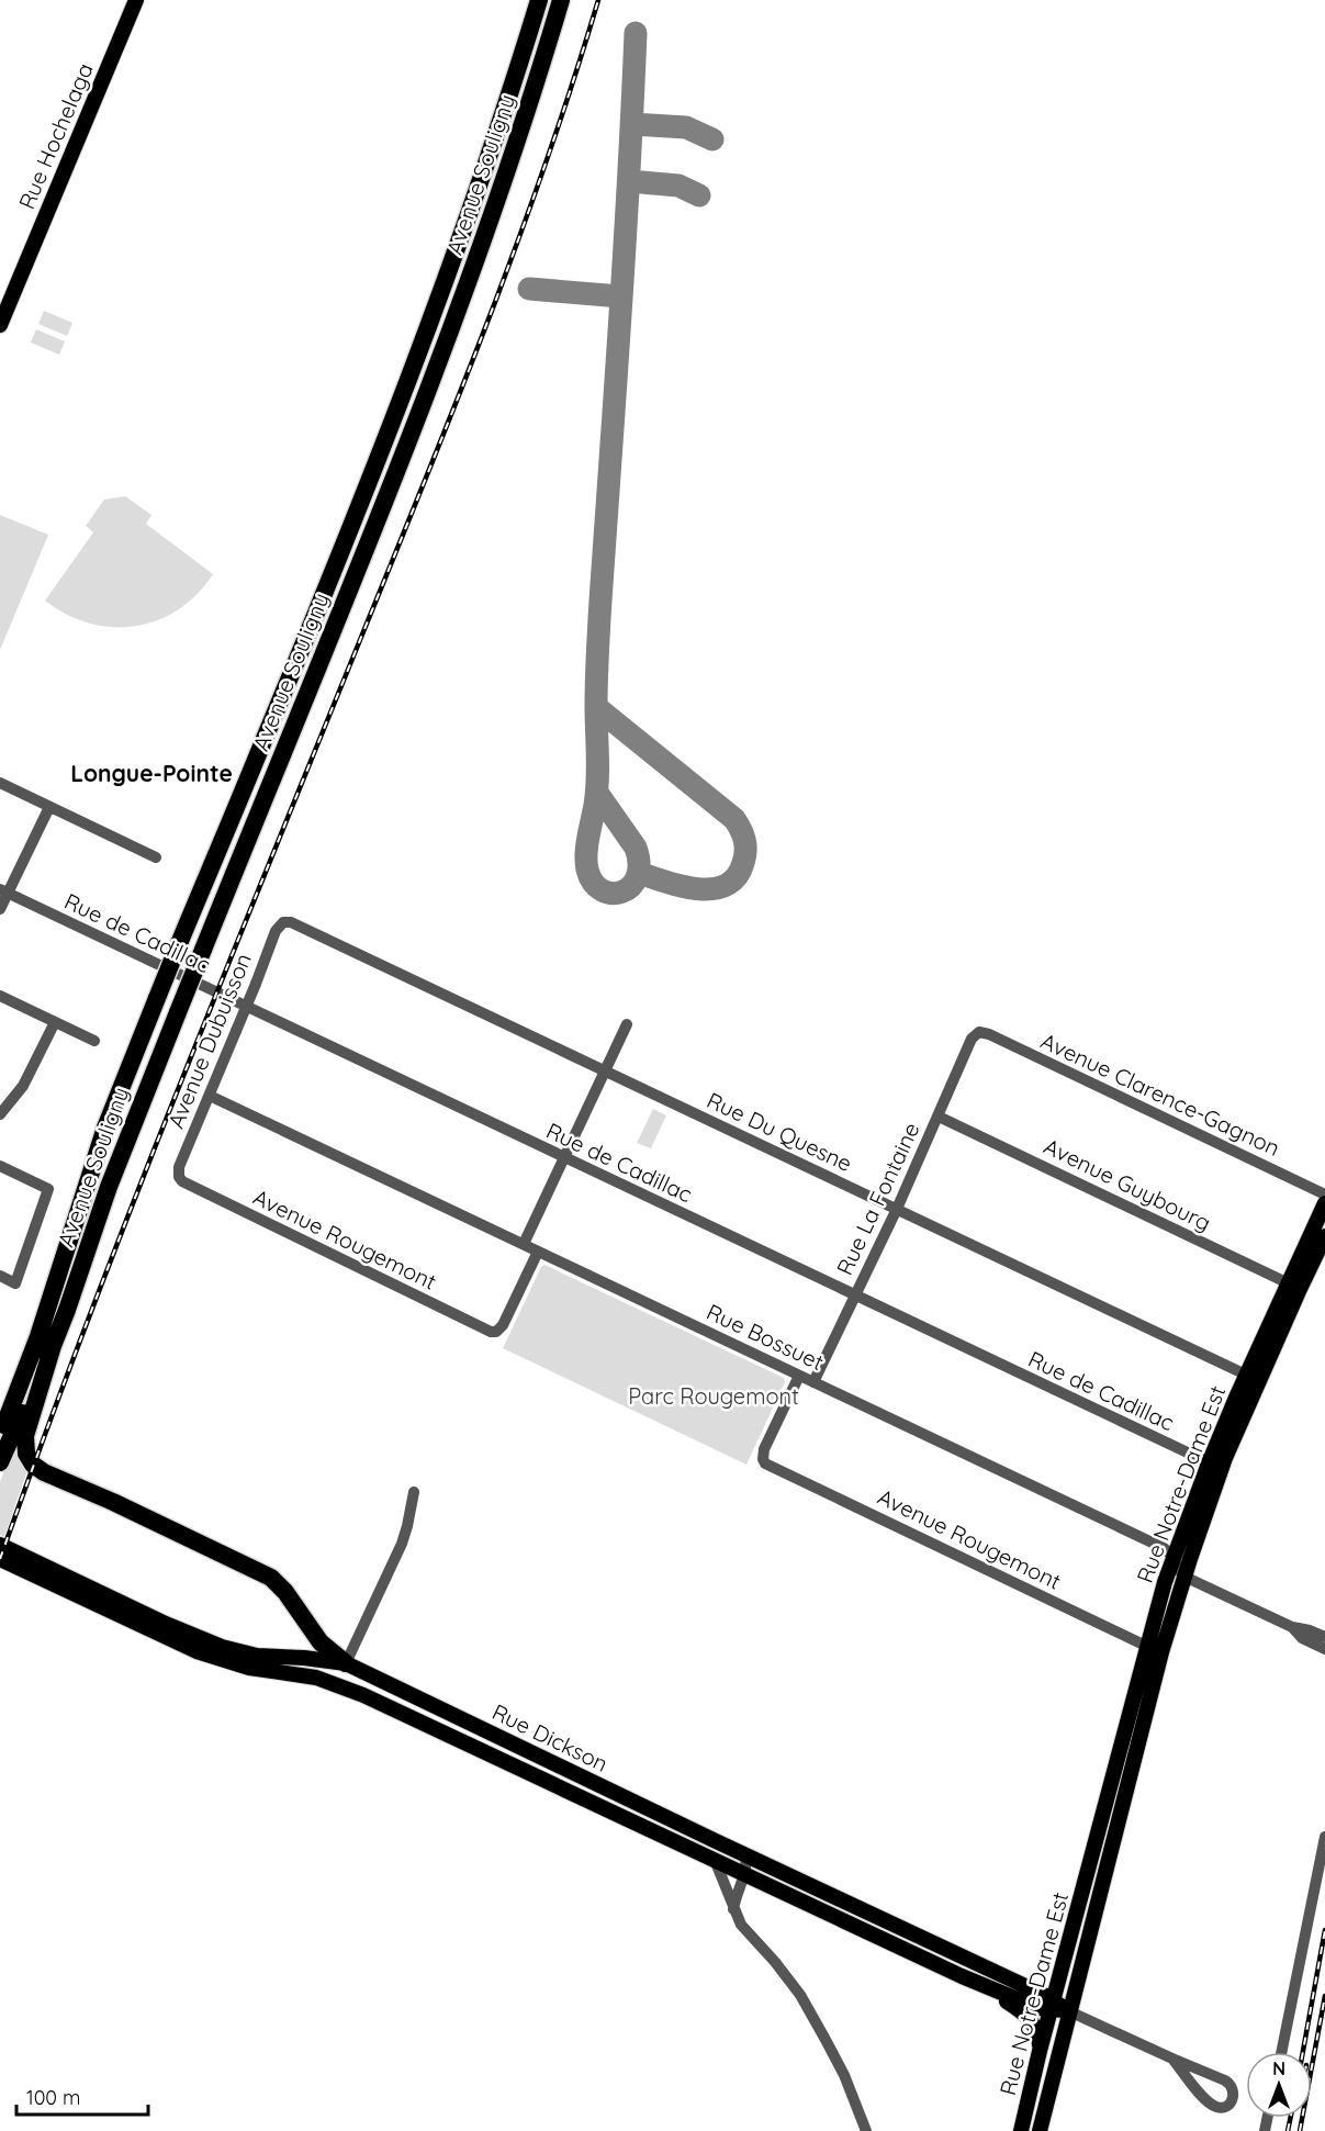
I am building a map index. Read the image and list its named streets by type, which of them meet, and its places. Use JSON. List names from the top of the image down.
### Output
{
  "streets": {
    "highway": ["Avenue Souligny"],
    "main road": ["Rue Hochelaga", "Rue Notre-Dame Est", "Rue Dickson"],
    "street": [
      "Rue de Cadillac",
      "Avenue Dubuisson",
      "Avenue Clarence-Gagnon",
      "Rue Du Quesne",
      "Avenue Guybourg",
      "Rue La Fontaine",
      "Avenue Rougemont",
      "Rue Bossuet"
    ]
  },
  "crossings": [
    ["Rue de Cadillac", "Rue La Fontaine"],
    ["Rue de Cadillac", "Rue Notre-Dame Est"],
    ["Avenue Dubuisson", "Rue Du Quesne"],
    ["Avenue Dubuisson", "Avenue Rougemont"],
    ["Avenue Dubuisson", "Rue Bossuet"],
    ["Avenue Clarence-Gagnon", "Rue La Fontaine"],
    ["Rue Du Quesne", "Rue La Fontaine"],
    ["Rue Du Quesne", "Rue Notre-Dame Est"],
    ["Avenue Guybourg", "Rue La Fontaine"],
    ["Avenue Guybourg", "Rue Notre-Dame Est"],
    ["Rue La Fontaine", "Rue Bossuet"],
    ["Avenue Rougemont", "Rue Bossuet"],
    ["Avenue Rougemont", "Rue Notre-Dame Est"],
    ["Rue Bossuet", "Rue Notre-Dame Est"],
    ["Rue Notre-Dame Est", "Rue Dickson"]
  ],
  "districts": ["Longue-Pointe"],
  "parks": ["Parc Rougemont"],
  "scale_bar": "100 m",
  "north": "top"
}
